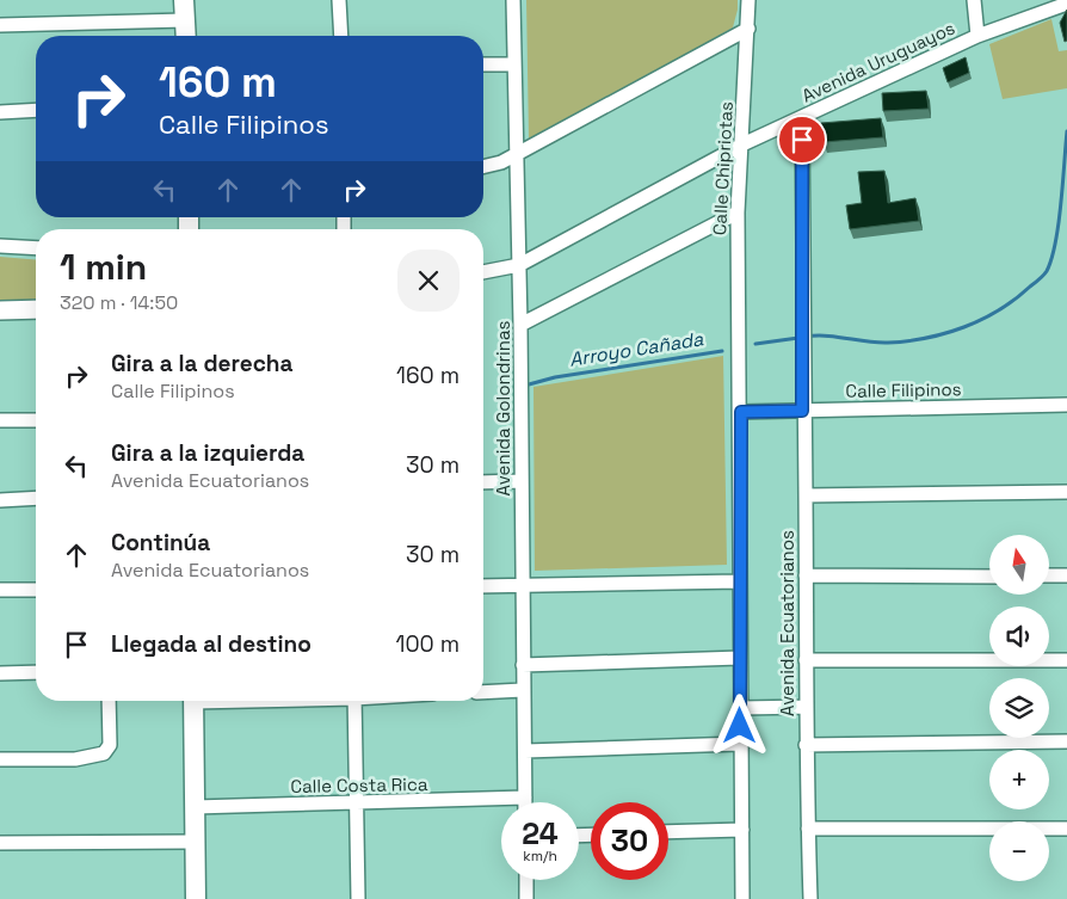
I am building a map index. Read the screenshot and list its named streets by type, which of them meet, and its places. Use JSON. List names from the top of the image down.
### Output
{
  "streets": {
    "street": [
      "Avenida Uruguayos",
      "Calle Chipriotas",
      "Calle Filipinos",
      "Avenida Golondrinas",
      "Avenida Ecuatorianos",
      "Calle Costa Rica"
    ]
  },
  "crossings": [
    ["Avenida Uruguayos", "Calle Chipriotas"],
    ["Avenida Uruguayos", "Avenida Golondrinas"],
    ["Avenida Uruguayos", "Avenida Ecuatorianos"],
    ["Calle Chipriotas", "Calle Filipinos"],
    ["Calle Filipinos", "Avenida Ecuatorianos"],
    ["Avenida Golondrinas", "Calle Costa Rica"]
  ],
  "water": ["Arroyo Cañada"],
  "north": "top",
  "page": {
    "turn": ["160 m", "Calle Filipinos"],
    "heading": ["1 min", "320 m · 14:50"],
    "list": [
      {
        "name": "Gira a la derecha",
        "note": "Calle Filipinos",
        "value": "160 m"
      },
      {
        "name": "Gira a la izquierda",
        "note": "Avenida Ecuatorianos",
        "value": "30 m"
      },
      {
        "name": "Continúa",
        "note": "Avenida Ecuatorianos",
        "value": "30 m"
      },
      {
        "name": "Llegada al destino",
        "value": "100 m"
      }
    ],
    "map_buttons": ["+", "−"],
    "speed": "24 km/h",
    "limit": "30"
  }
}
